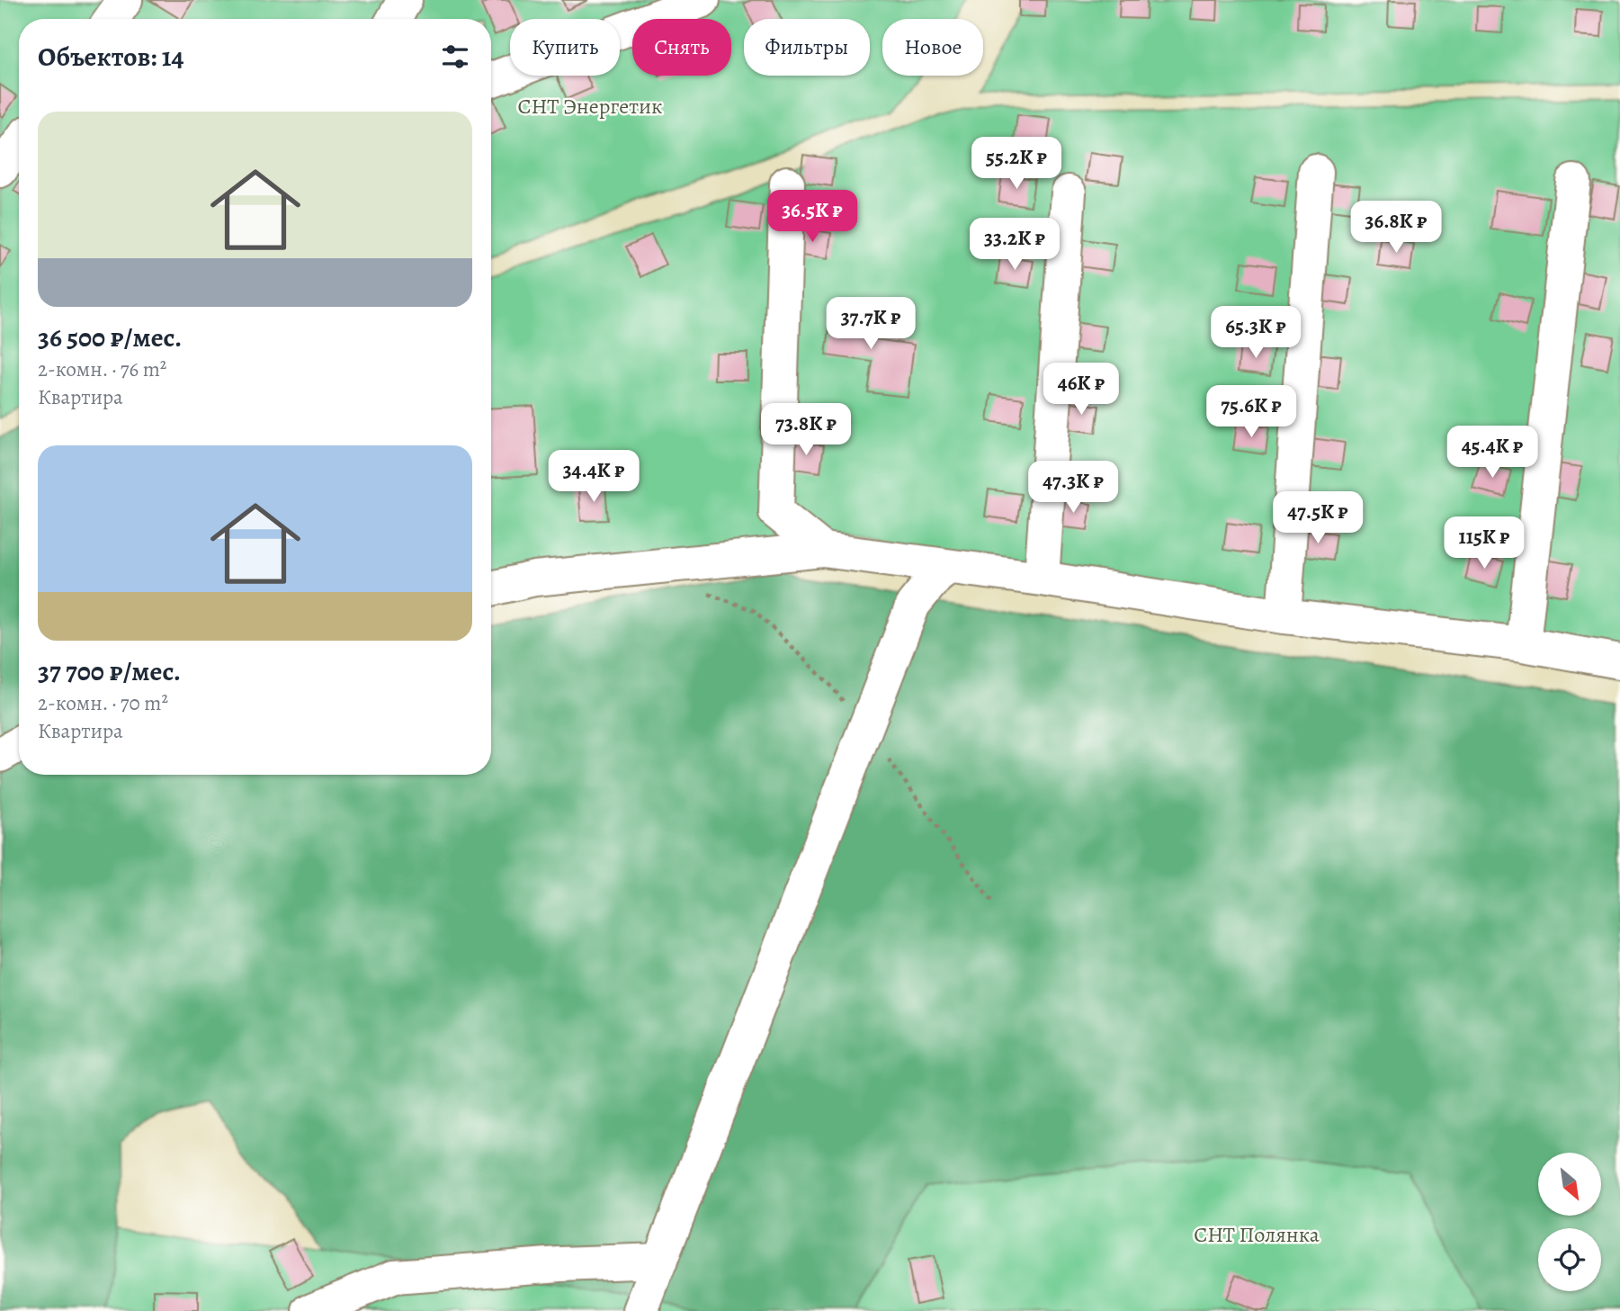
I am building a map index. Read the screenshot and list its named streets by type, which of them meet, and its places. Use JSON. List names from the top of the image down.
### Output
{
  "parks": ["СНТ Энергетик", "СНТ Полянка"],
  "north": "bottom right",
  "page": {
    "chip": [
      "Купить",
      "Снять",
      "Фильтры",
      "Новое"
    ],
    "heading": "Объектов: 14",
    "list": [
      {
        "name": "36 500 ₽/мес.",
        "note": "2-комн. · 76 m² · Квартира"
      },
      {
        "name": "37 700 ₽/мес.",
        "note": "2-комн. · 70 m² · Квартира"
      }
    ],
    "price": [
      "55.2K ₽",
      "36.5K ₽",
      "36.8K ₽",
      "33.2K ₽",
      "37.7K ₽",
      "65.3K ₽",
      "46K ₽",
      "75.6K ₽",
      "73.8K ₽",
      "45.4K ₽",
      "34.4K ₽",
      "47.3K ₽",
      "47.5K ₽",
      "115K ₽"
    ]
  }
}
